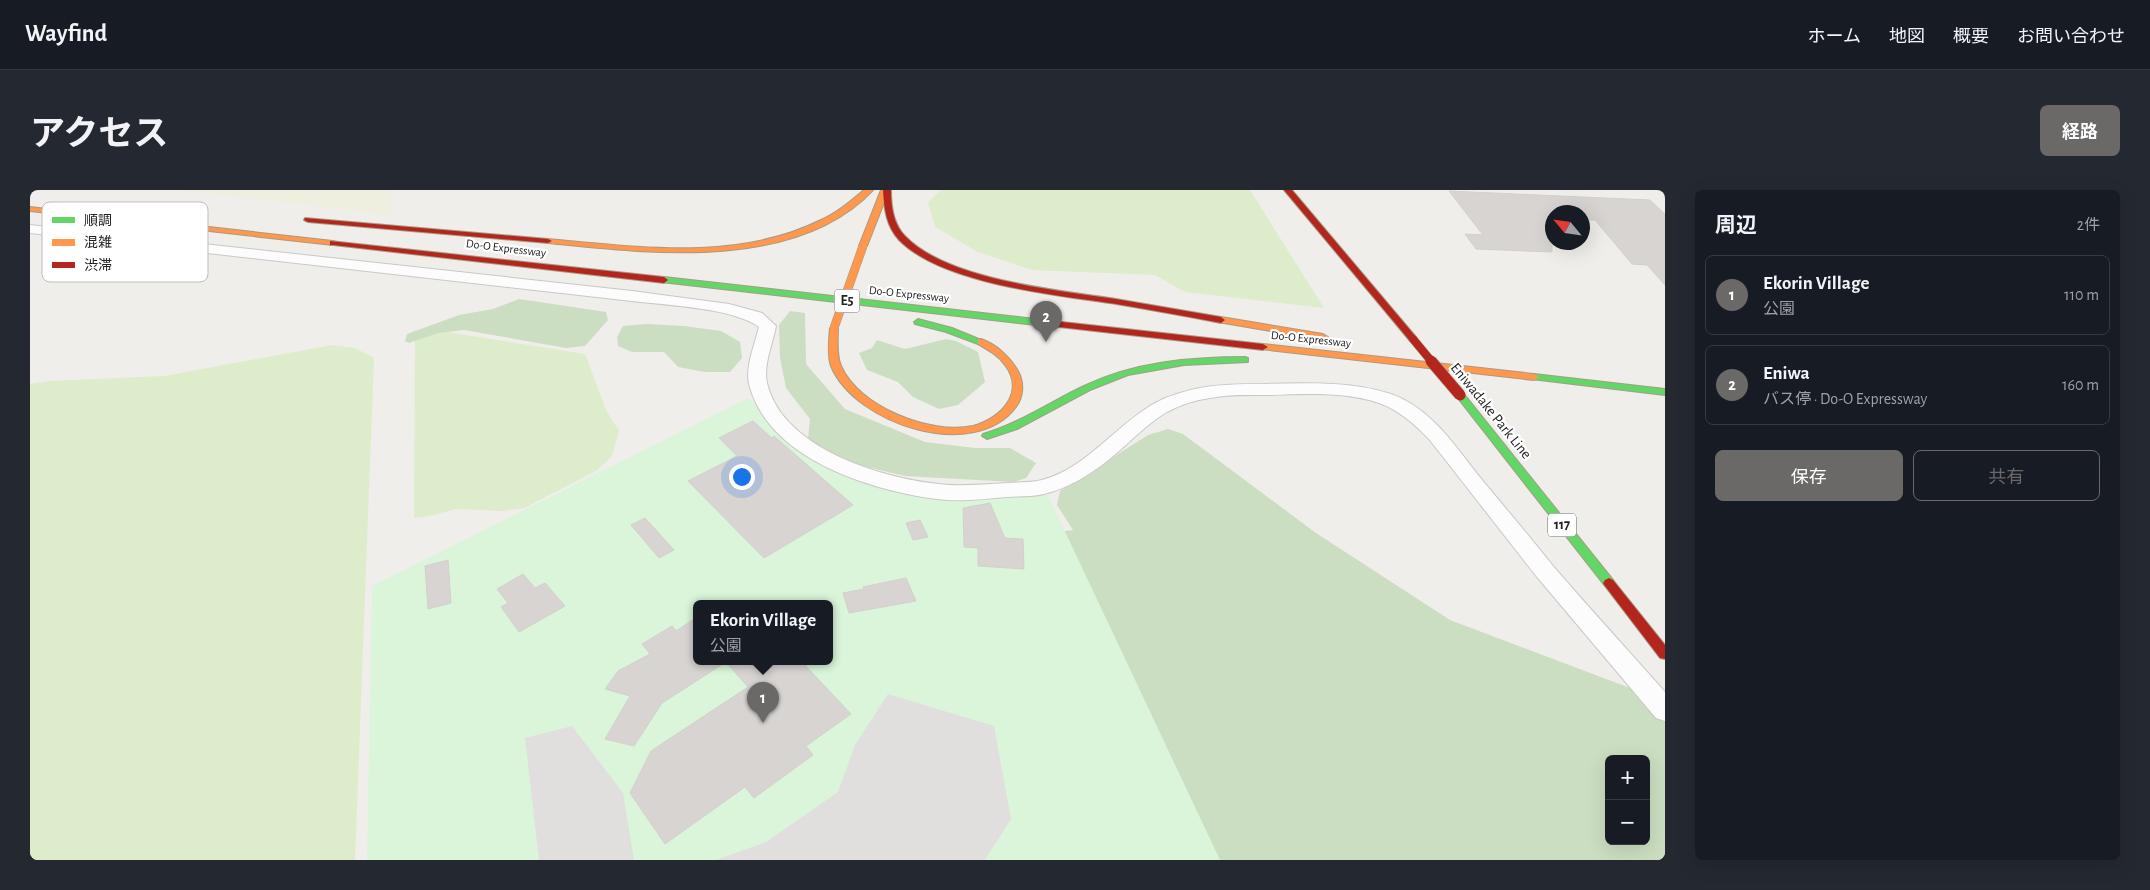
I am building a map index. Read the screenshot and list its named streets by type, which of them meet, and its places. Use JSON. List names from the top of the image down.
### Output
{
  "streets": {
    "main road": [
      "Do-O Expressway",
      "E5",
      "Eniwadake Park Line",
      "117"
    ]
  },
  "legend": ["順調", "混雑", "渋滞"],
  "north": "top left",
  "page": {
    "header": "Wayfind",
    "nav": [
      "ホーム",
      "地図",
      "概要",
      "お問い合わせ"
    ],
    "title": "アクセス",
    "buttons": [
      "経路",
      ["保存", "共有"]
    ],
    "heading": ["周辺", "2件"],
    "list": [
      {
        "mark": "1",
        "name": "Ekorin Village",
        "note": "公園",
        "value": "110 m"
      },
      {
        "mark": "2",
        "name": "Eniwa",
        "note": "バス停 · Do-O Expressway",
        "value": "160 m"
      }
    ],
    "pins": ["2", "1"],
    "popup": ["Ekorin Village", "公園"],
    "map_buttons": ["+", "−"]
  }
}
